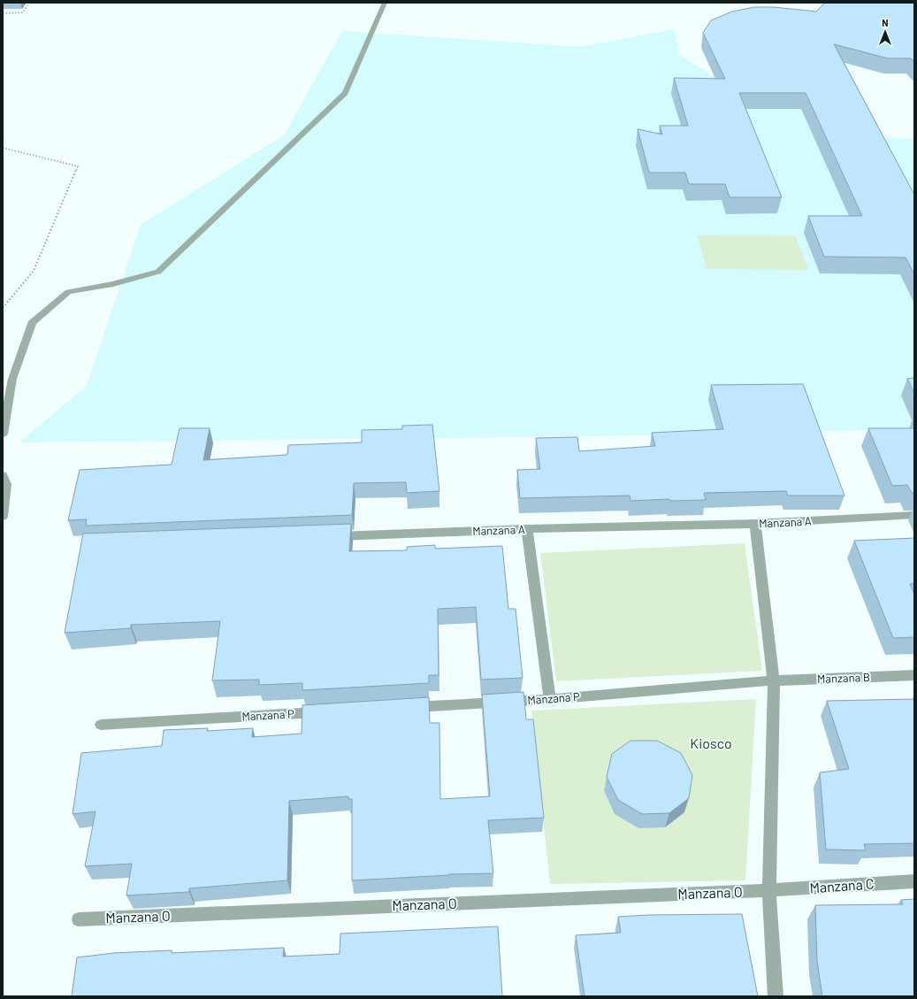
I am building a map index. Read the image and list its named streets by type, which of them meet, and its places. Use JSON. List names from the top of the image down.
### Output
{
  "streets": {
    "street": [
      "Manzana A",
      "Manzana B",
      "Manzana P",
      "Manzana C",
      "Manzana O"
    ]
  },
  "crossings": [
    ["Manzana B", "Manzana P"],
    ["Manzana C", "Manzana O"]
  ],
  "parks": ["Kiosco"],
  "north": "top"
}
